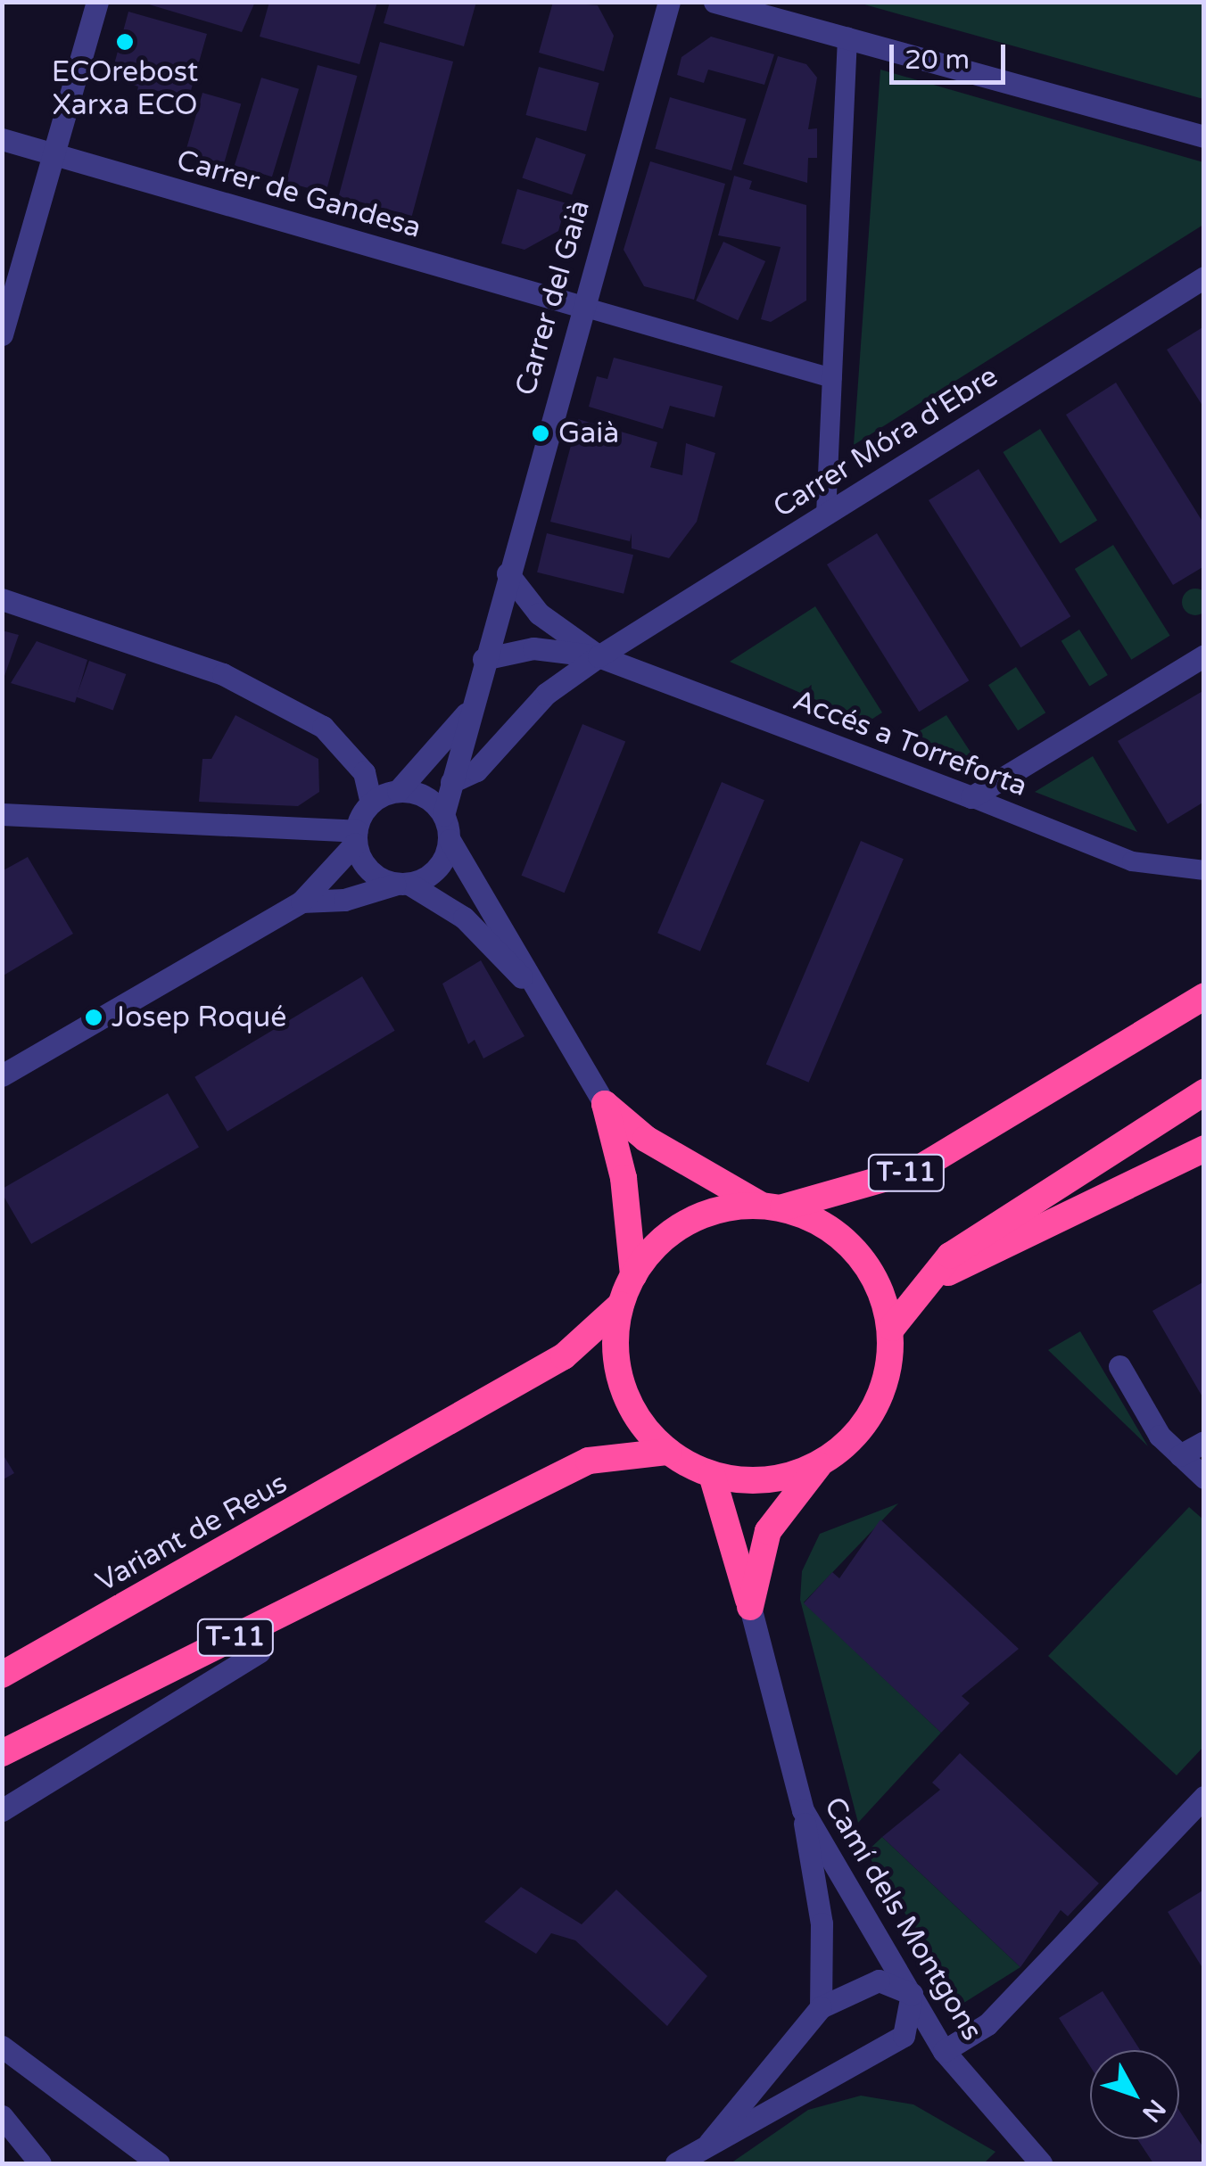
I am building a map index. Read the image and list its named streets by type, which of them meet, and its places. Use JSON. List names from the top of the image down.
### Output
{
  "streets": {
    "highway": ["T-11", "Variant de Reus"],
    "street": [
      "Carrer de Gandesa",
      "Carrer del Gaià",
      "Carrer Móra d'Ebre",
      "Accés a Torreforta",
      "Camí dels Montgons"
    ]
  },
  "crossings": [
    ["Carrer de Gandesa", "Carrer del Gaià"],
    ["Carrer del Gaià", "Carrer Móra d'Ebre"],
    ["Carrer Móra d'Ebre", "Accés a Torreforta"],
    ["T-11", "Variant de Reus"]
  ],
  "places": ["ECOrebost Xarxa ECO", "Gaià", "Josep Roqué"],
  "scale_bar": "20 m",
  "north": "bottom right"
}
